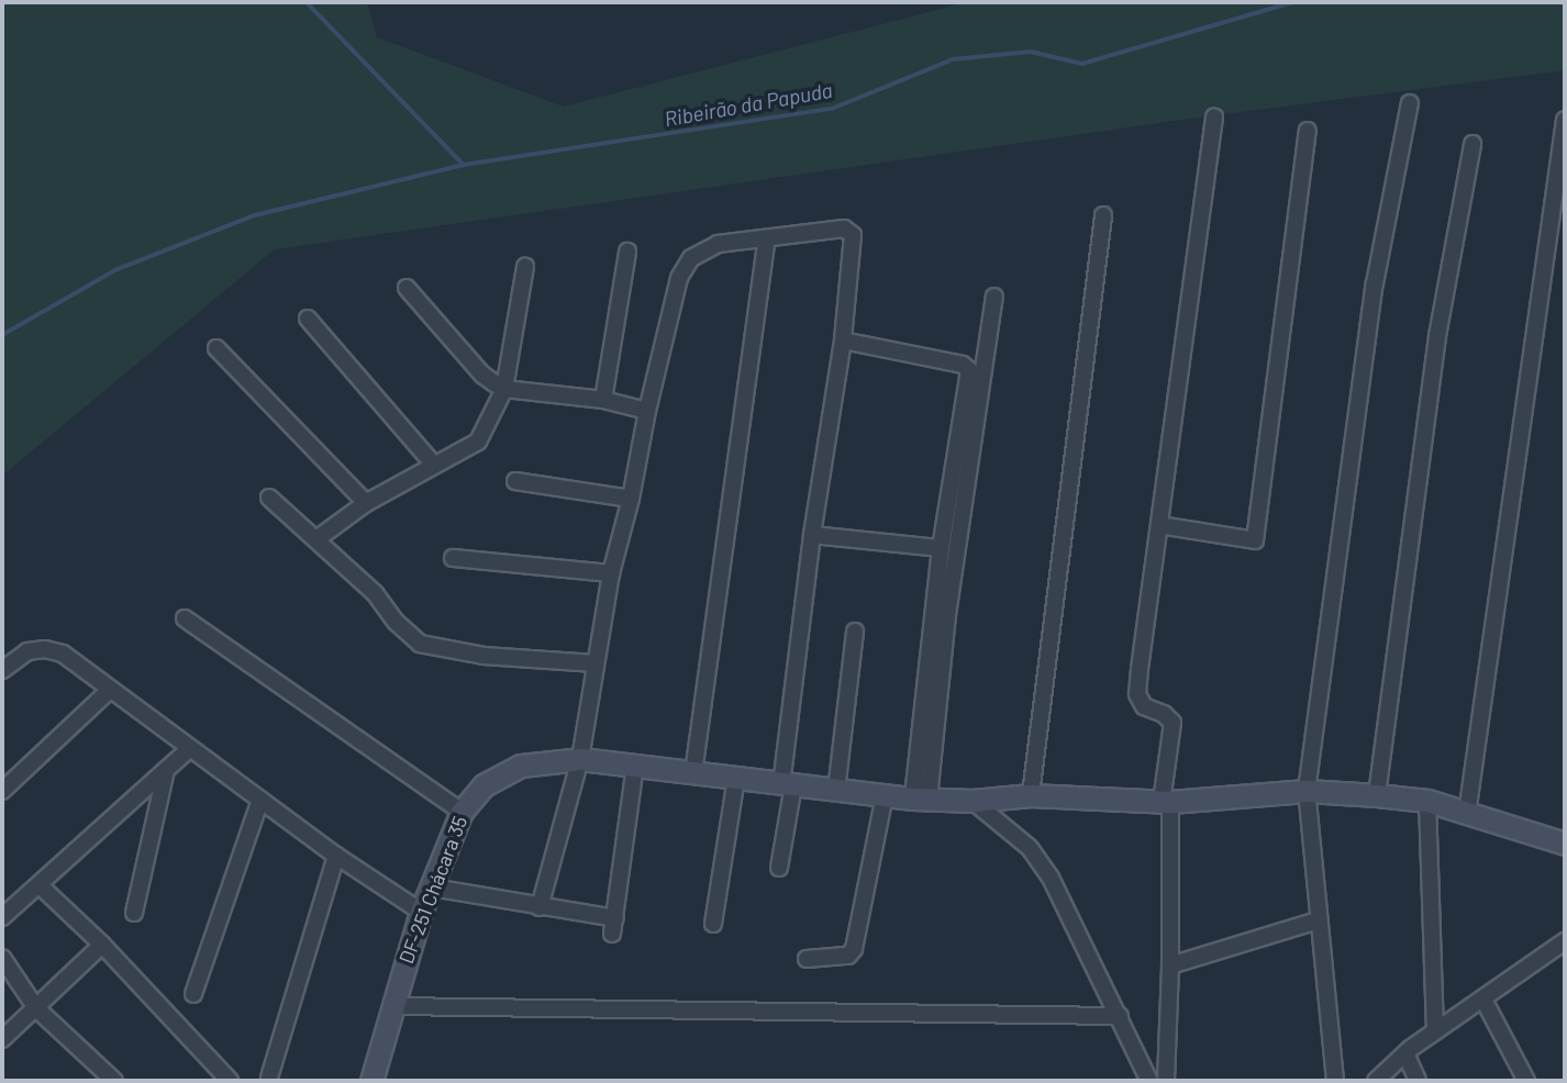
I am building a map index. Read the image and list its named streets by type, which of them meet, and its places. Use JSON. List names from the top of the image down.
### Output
{
  "streets": {
    "street": ["DF-251 Chácara 35"]
  },
  "water": ["Ribeirão da Papuda"]
}
